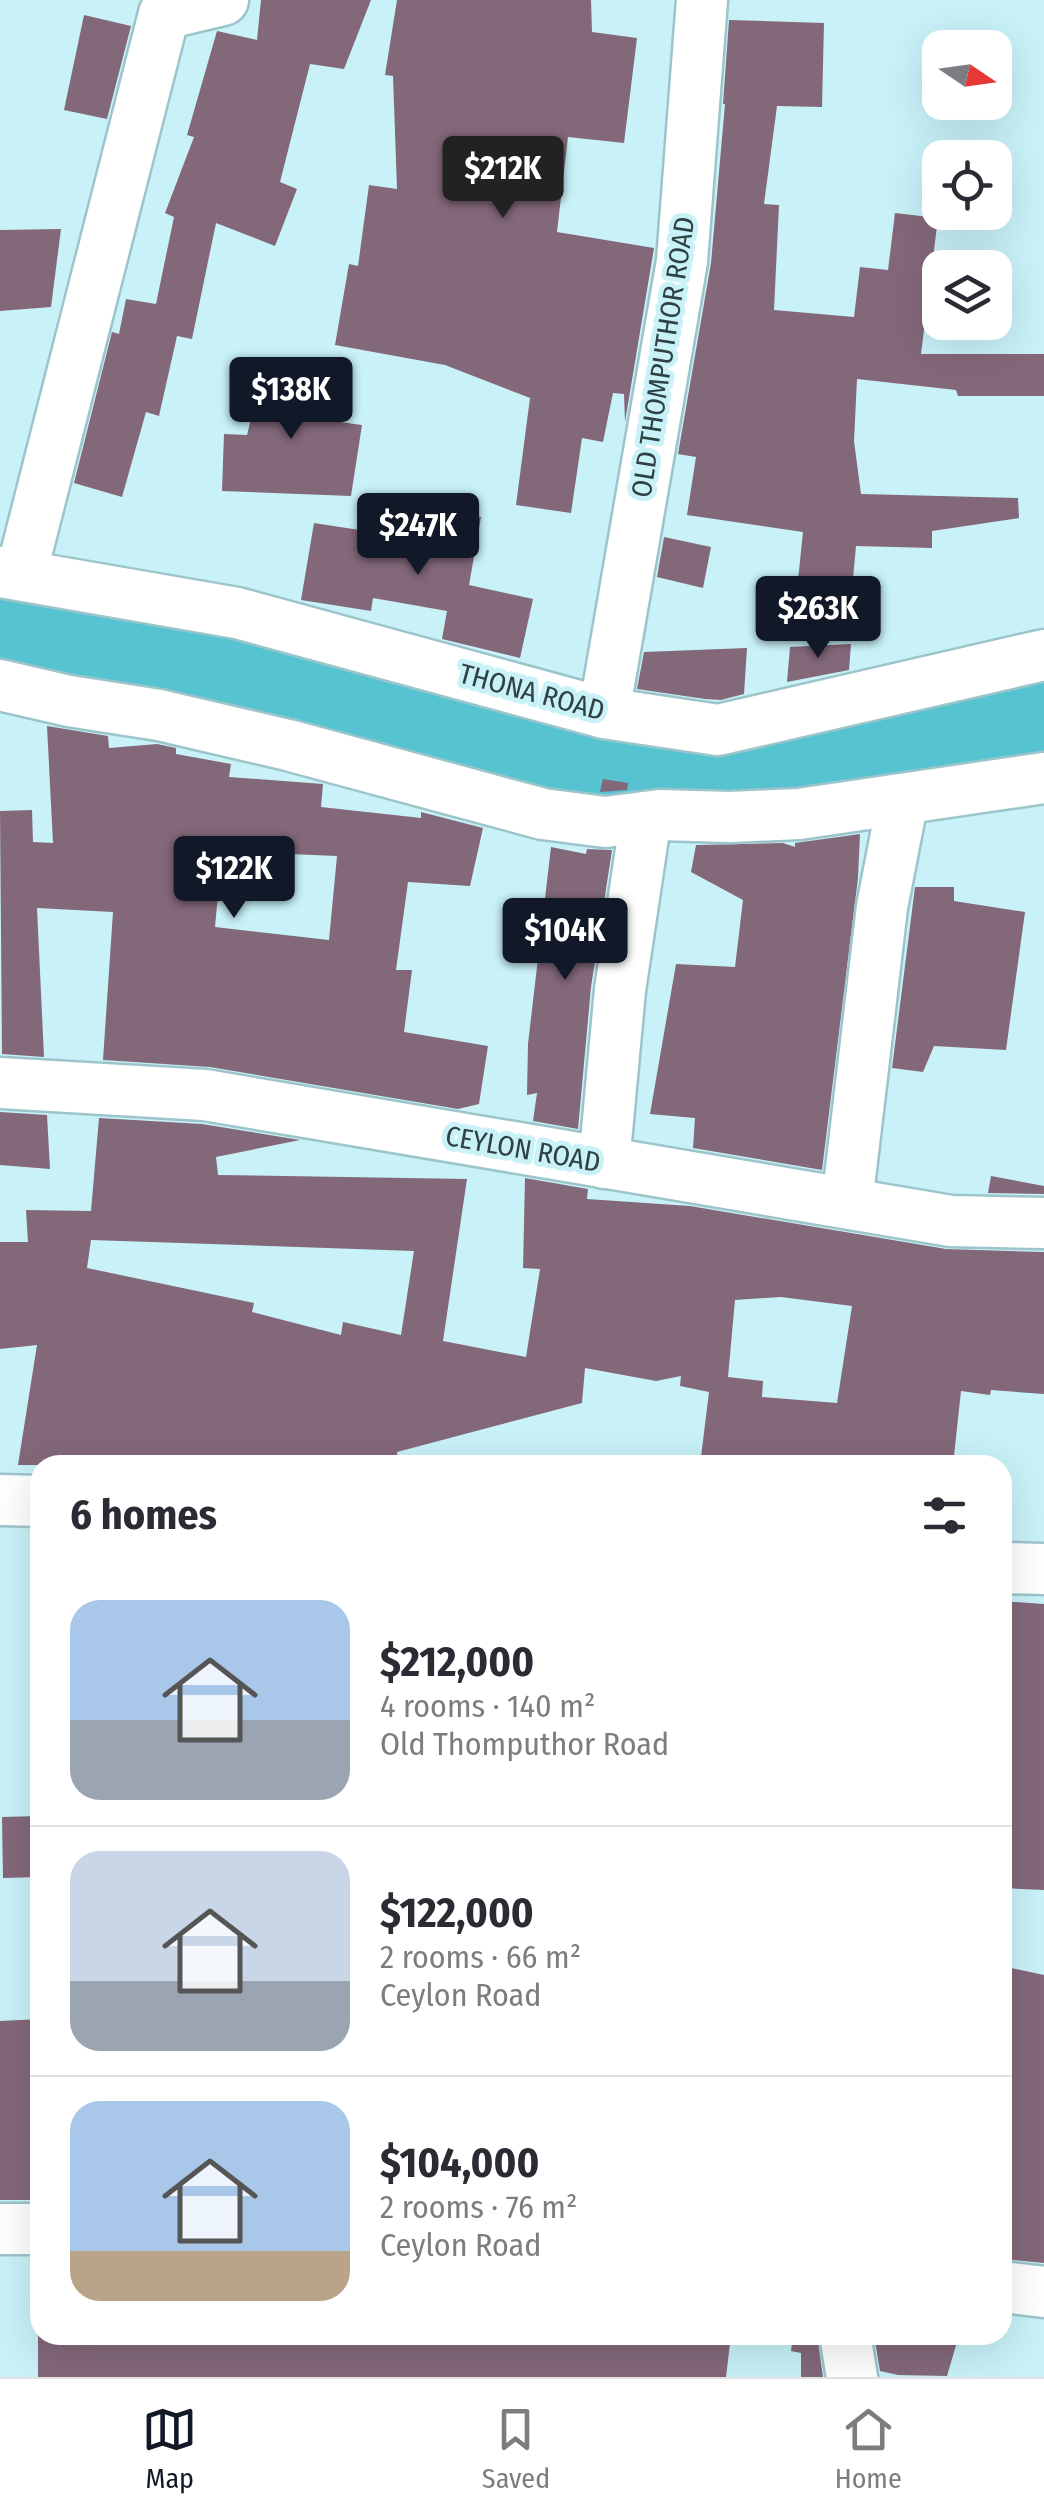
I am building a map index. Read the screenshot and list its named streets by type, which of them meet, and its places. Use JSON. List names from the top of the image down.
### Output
{
  "streets": {
    "street": ["OLD THOMPUTHOR ROAD", "THONA ROAD", "CEYLON ROAD"]
  },
  "crossings": [
    ["OLD THOMPUTHOR ROAD", "THONA ROAD"]
  ],
  "north": "right",
  "page": {
    "price": [
      "$212K",
      "$138K",
      "$247K",
      "$263K",
      "$122K",
      "$104K"
    ],
    "heading": "6 homes",
    "list": [
      {
        "name": "$212,000",
        "note": "4 rooms · 140 m² · Old Thomputhor Road"
      },
      {
        "name": "$122,000",
        "note": "2 rooms · 66 m² · Ceylon Road"
      },
      {
        "name": "$104,000",
        "note": "2 rooms · 76 m² · Ceylon Road"
      }
    ],
    "tabs": ["Map", "Saved", "Home"]
  }
}
